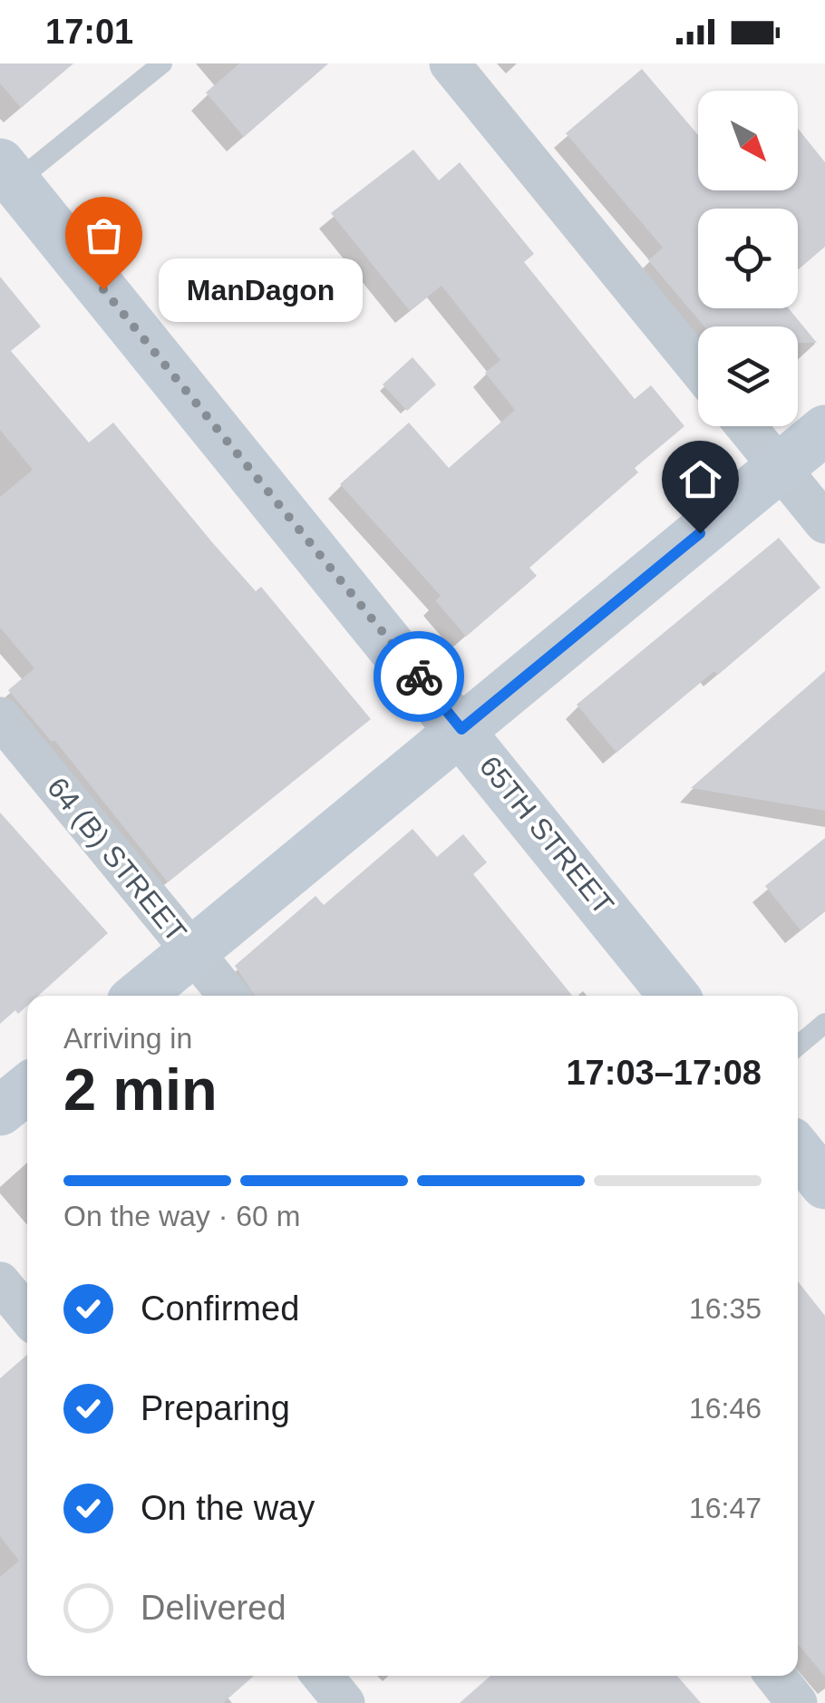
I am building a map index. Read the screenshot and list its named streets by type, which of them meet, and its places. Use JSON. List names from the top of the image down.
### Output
{
  "streets": {
    "street": ["65TH STREET", "64 (B) STREET"]
  },
  "places": ["ManDagon"],
  "north": "bottom right",
  "page": {
    "status": "17:01",
    "bubble": "ManDagon",
    "heading": ["2 min", "Arriving in", "17:03–17:08"],
    "bar": "On the way · 60 m",
    "list": [
      ["Confirmed", "16:35"],
      ["Preparing", "16:46"],
      ["On the way", "16:47"],
      "Delivered"
    ]
  }
}
